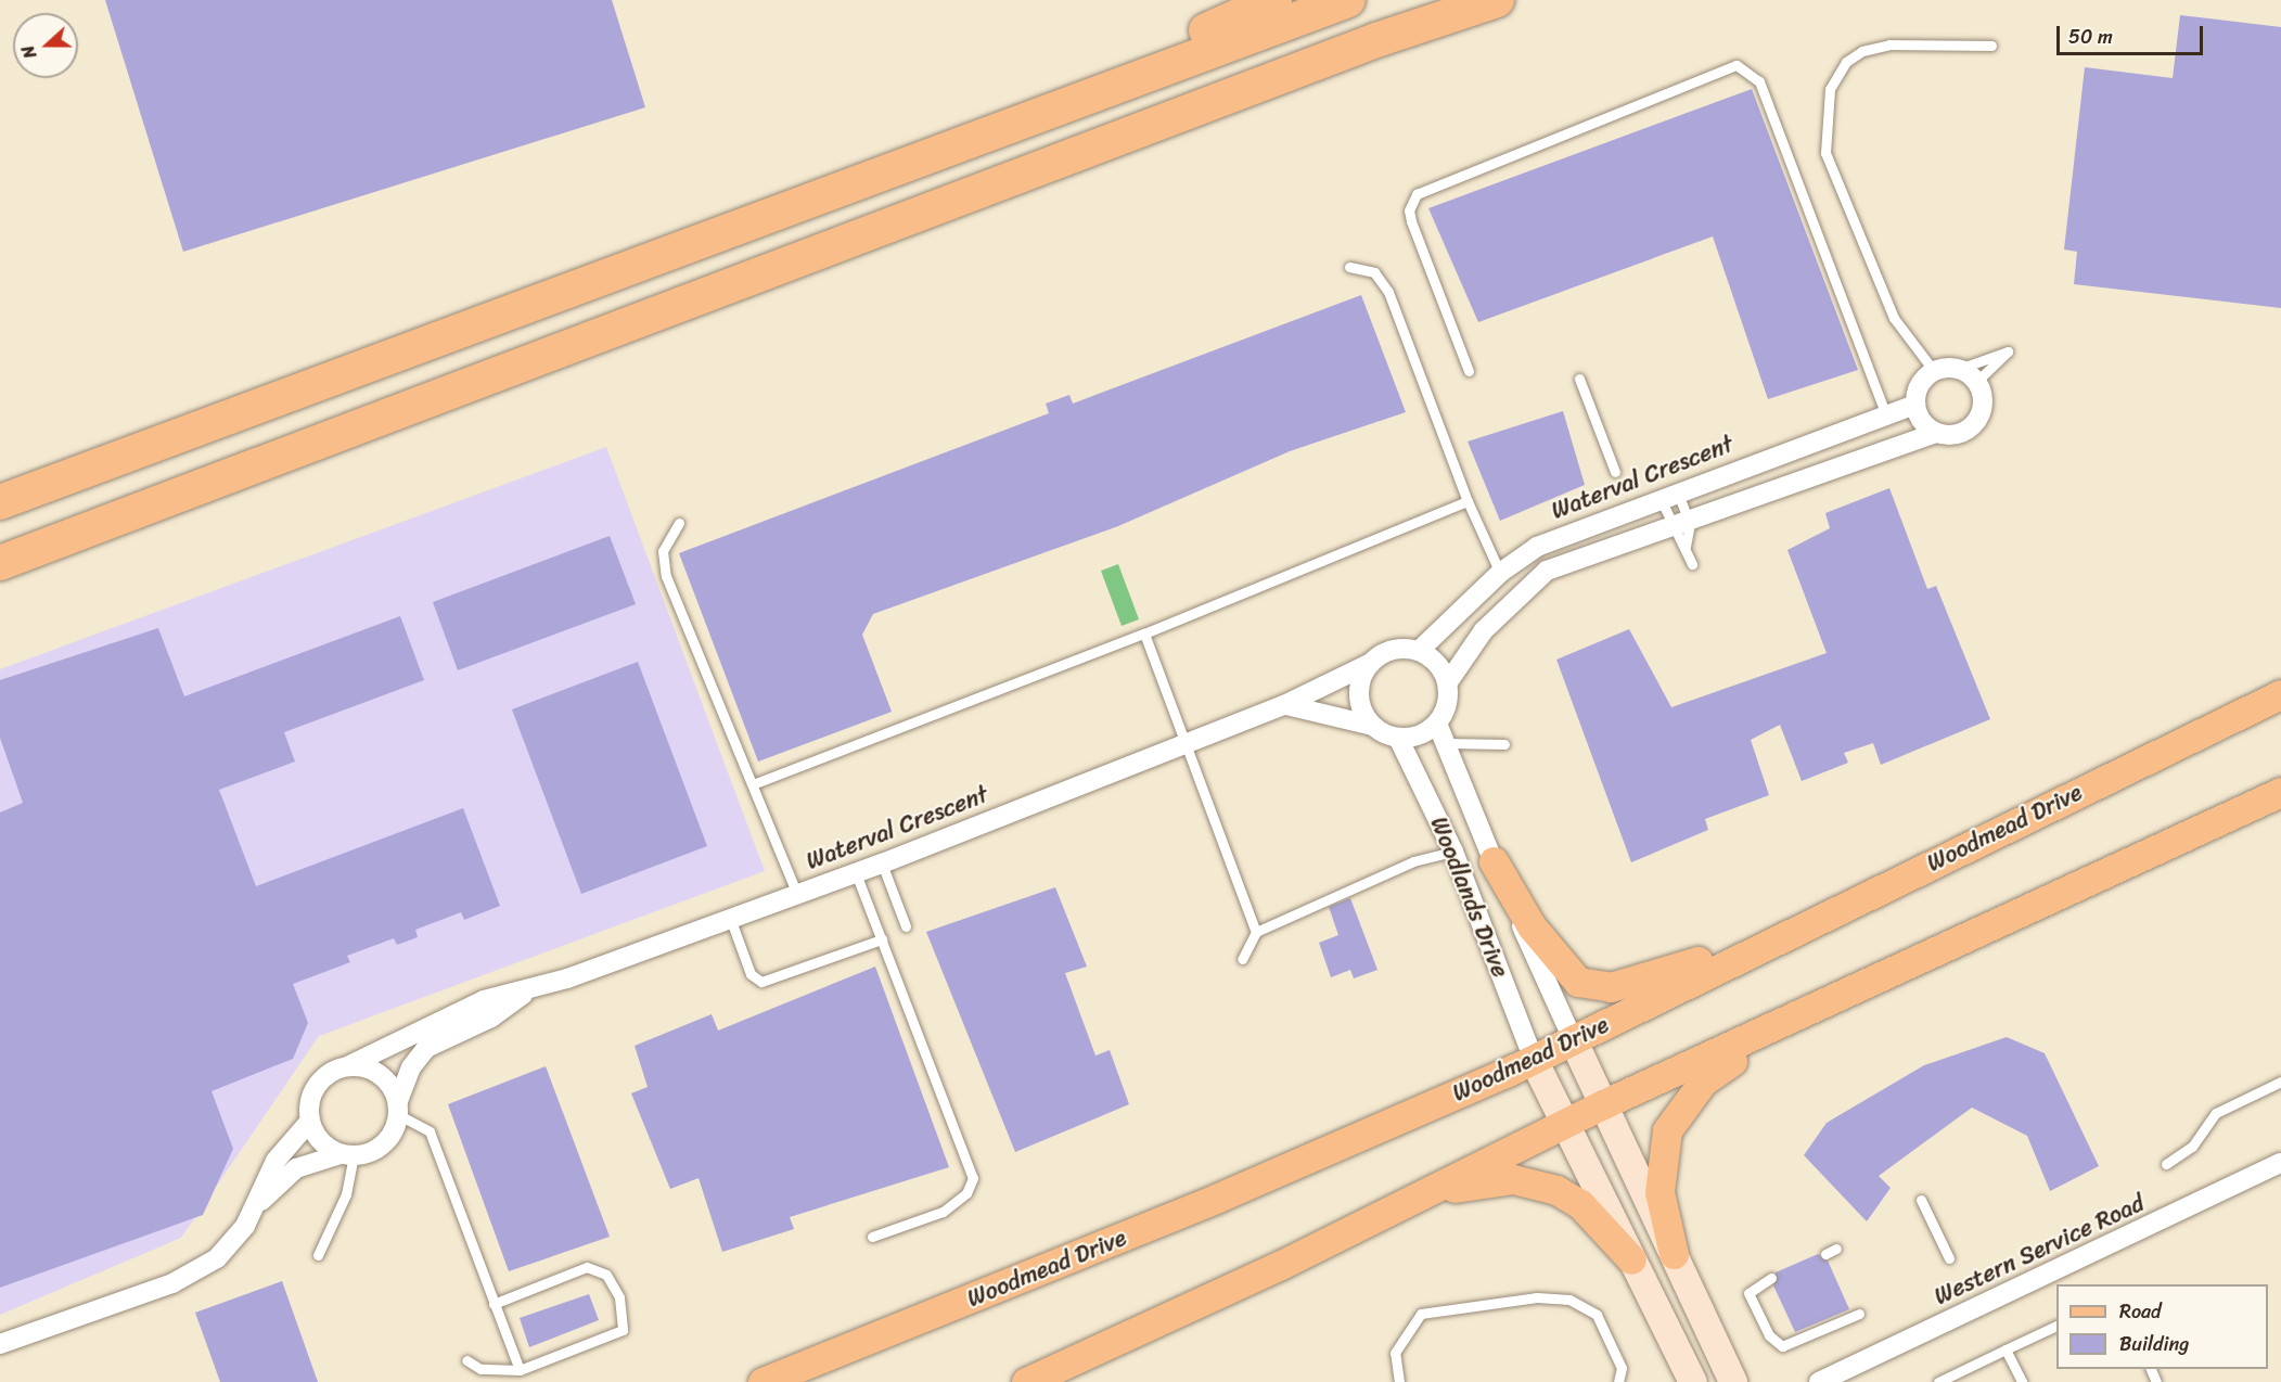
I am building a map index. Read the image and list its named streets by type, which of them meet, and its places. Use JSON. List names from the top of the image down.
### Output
{
  "streets": {
    "main road": ["Woodmead Drive"],
    "street": ["Waterval Crescent", "Woodlands Drive", "Western Service Road"]
  },
  "crossings": [
    ["Waterval Crescent", "Woodlands Drive"],
    ["Woodmead Drive", "Woodlands Drive"]
  ],
  "legend": ["Road", "Building"],
  "scale_bar": "50 m",
  "north": "left"
}
